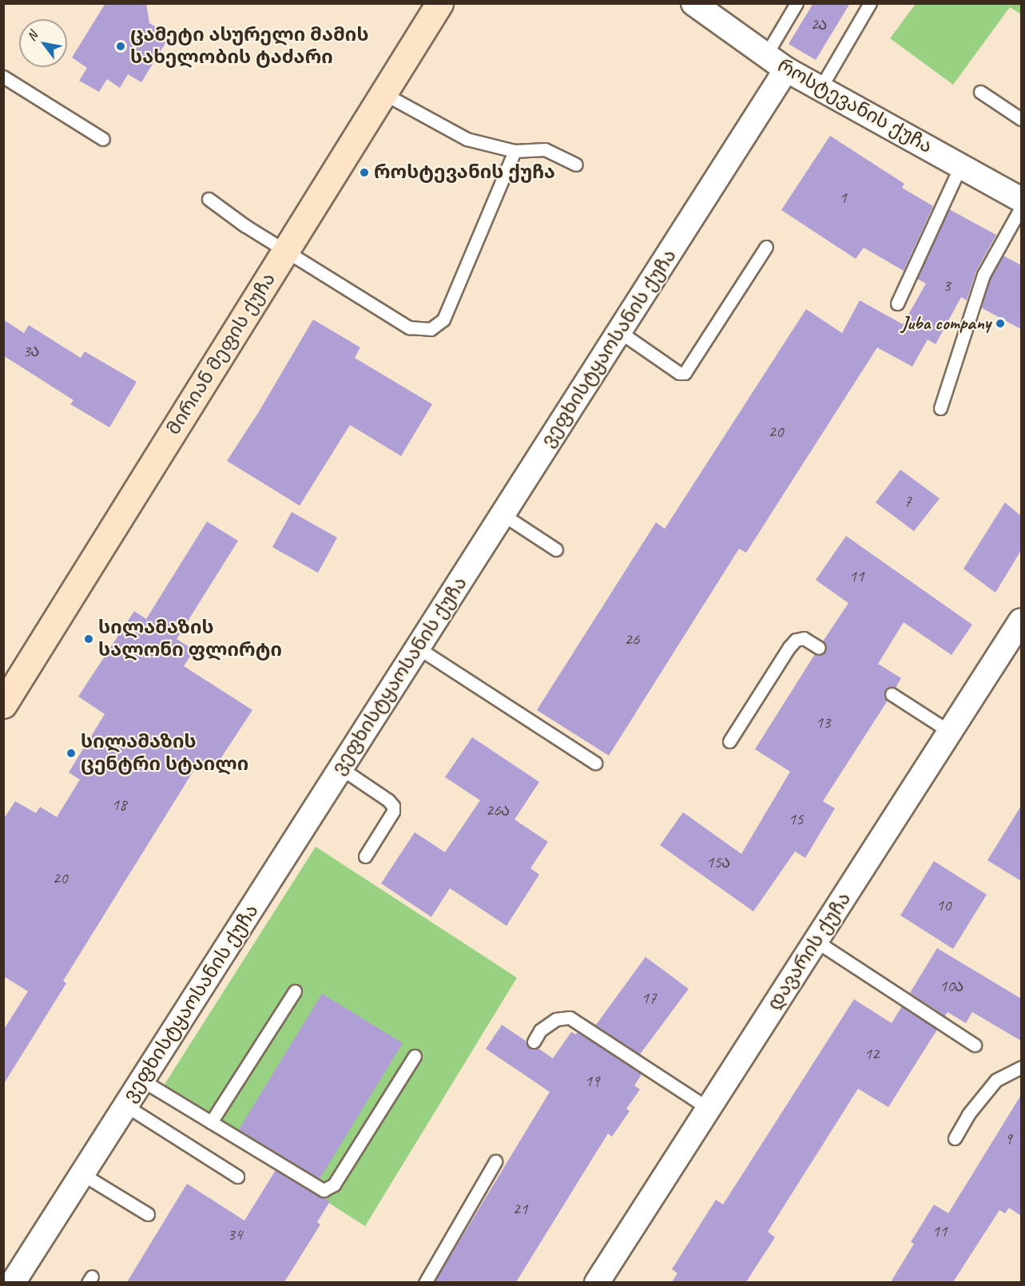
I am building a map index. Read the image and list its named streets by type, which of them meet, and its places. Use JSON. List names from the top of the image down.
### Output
{
  "streets": {
    "main road": ["მირიან მეფის ქუჩა"],
    "street": ["როსტევანის ქუჩა", "ვეფხისტყაოსანის ქუჩა", "დავარის ქუჩა"]
  },
  "crossings": [
    ["როსტევანის ქუჩა", "ვეფხისტყაოსანის ქუჩა"]
  ],
  "places": [
    "ცამეტი ასურელი მამის სახელობის ტაძარი",
    "როსტევანის ქუჩა",
    "Juba company",
    "სილამაზის სალონი ფლირტი",
    "სილამაზის ცენტრი სტაილი"
  ],
  "house_numbers": [
    "2ა",
    "1",
    "3",
    "3ა",
    "20",
    "7",
    "11",
    "26",
    "13",
    "18",
    "26ა",
    "15",
    "15ა",
    "20",
    "10",
    "10ა",
    "17",
    "12",
    "19",
    "9",
    "21",
    "11",
    "34"
  ],
  "north": "top left"
}
